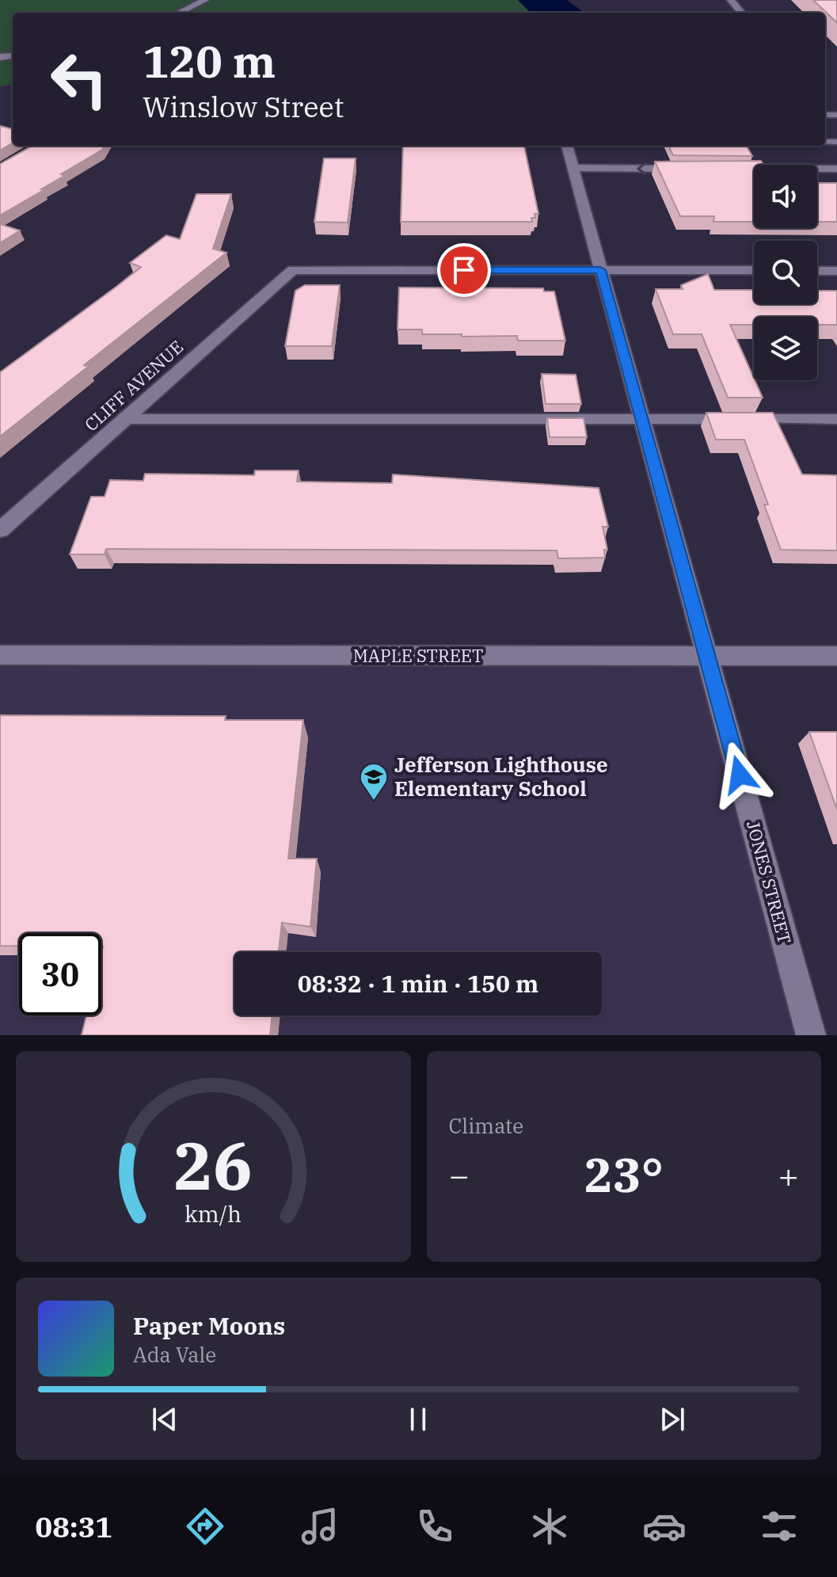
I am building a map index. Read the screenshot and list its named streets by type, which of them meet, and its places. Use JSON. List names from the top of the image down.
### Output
{
  "streets": {
    "street": ["CLIFF AVENUE", "MAPLE STREET", "JONES STREET"]
  },
  "crossings": [
    ["CLIFF AVENUE", "JONES STREET"],
    ["MAPLE STREET", "JONES STREET"]
  ],
  "places": {
    "school or university": ["Jefferson Lighthouse Elementary School"]
  },
  "page": {
    "turn": ["120 m", "Winslow Street"],
    "limit": "30",
    "trip": "08:32 · 1 min · 150 m",
    "tile": "Climate",
    "heat": ["−", "23°", "+"],
    "song": ["Paper Moons", "Ada Vale"],
    "tabs": "08:31",
    "gauge": ["26", "km/h"]
  }
}
